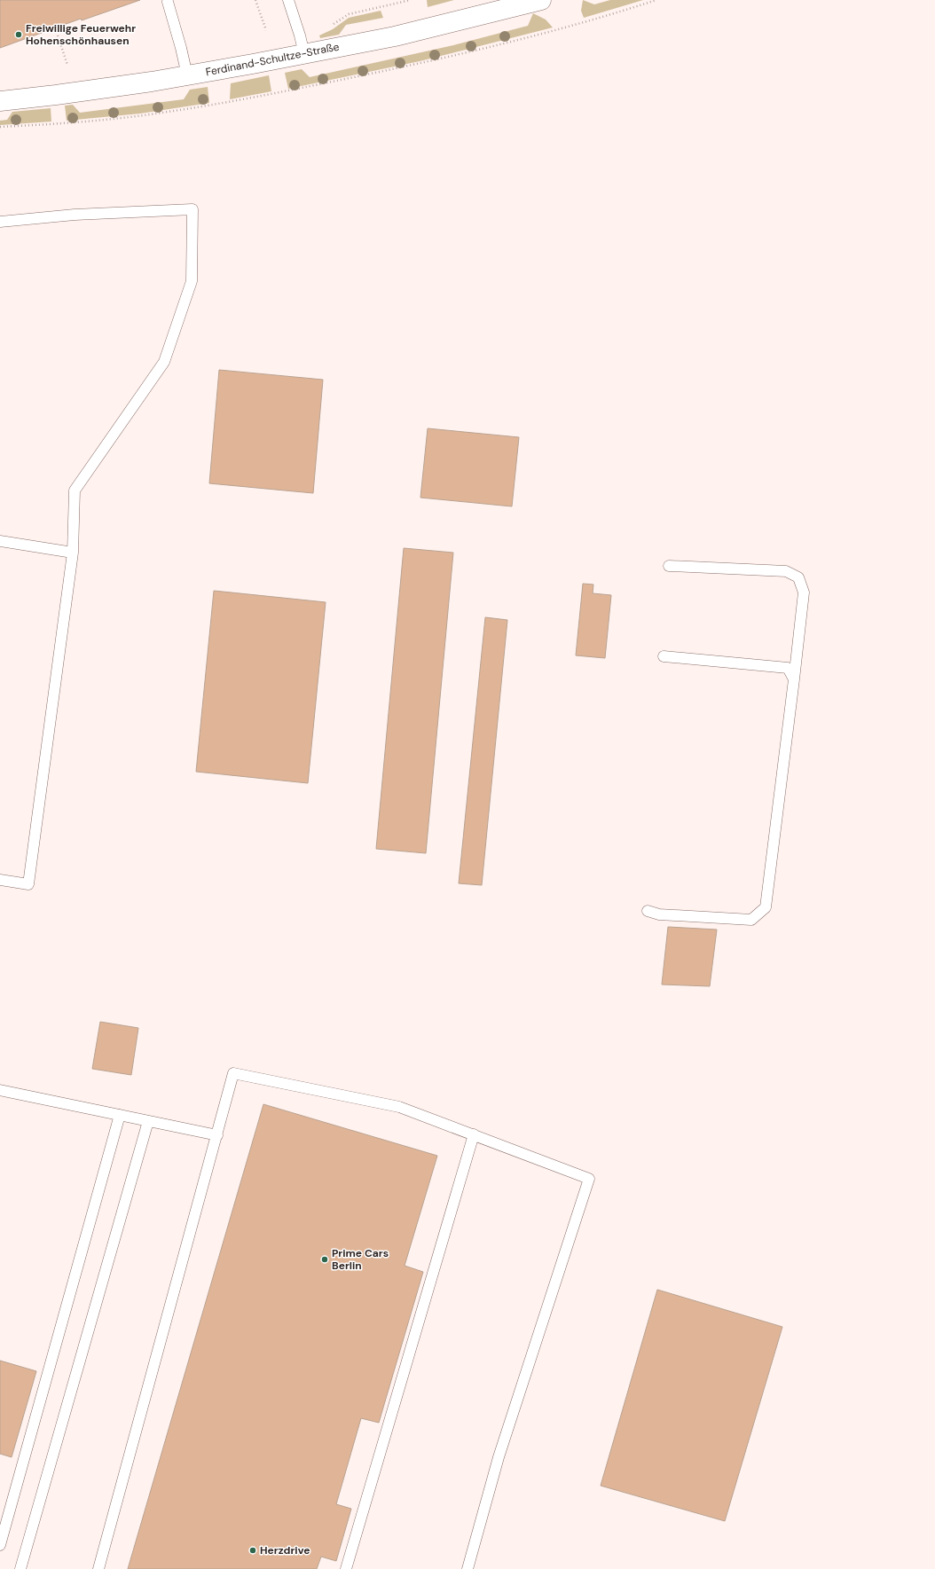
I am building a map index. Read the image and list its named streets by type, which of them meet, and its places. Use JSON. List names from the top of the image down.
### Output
{
  "streets": {
    "street": ["Ferdinand-Schultze-Straße"]
  },
  "places": ["Freiwillige Feuerwehr Hohenschönhausen", "Prime Cars Berlin", "Herzdrive"]
}
